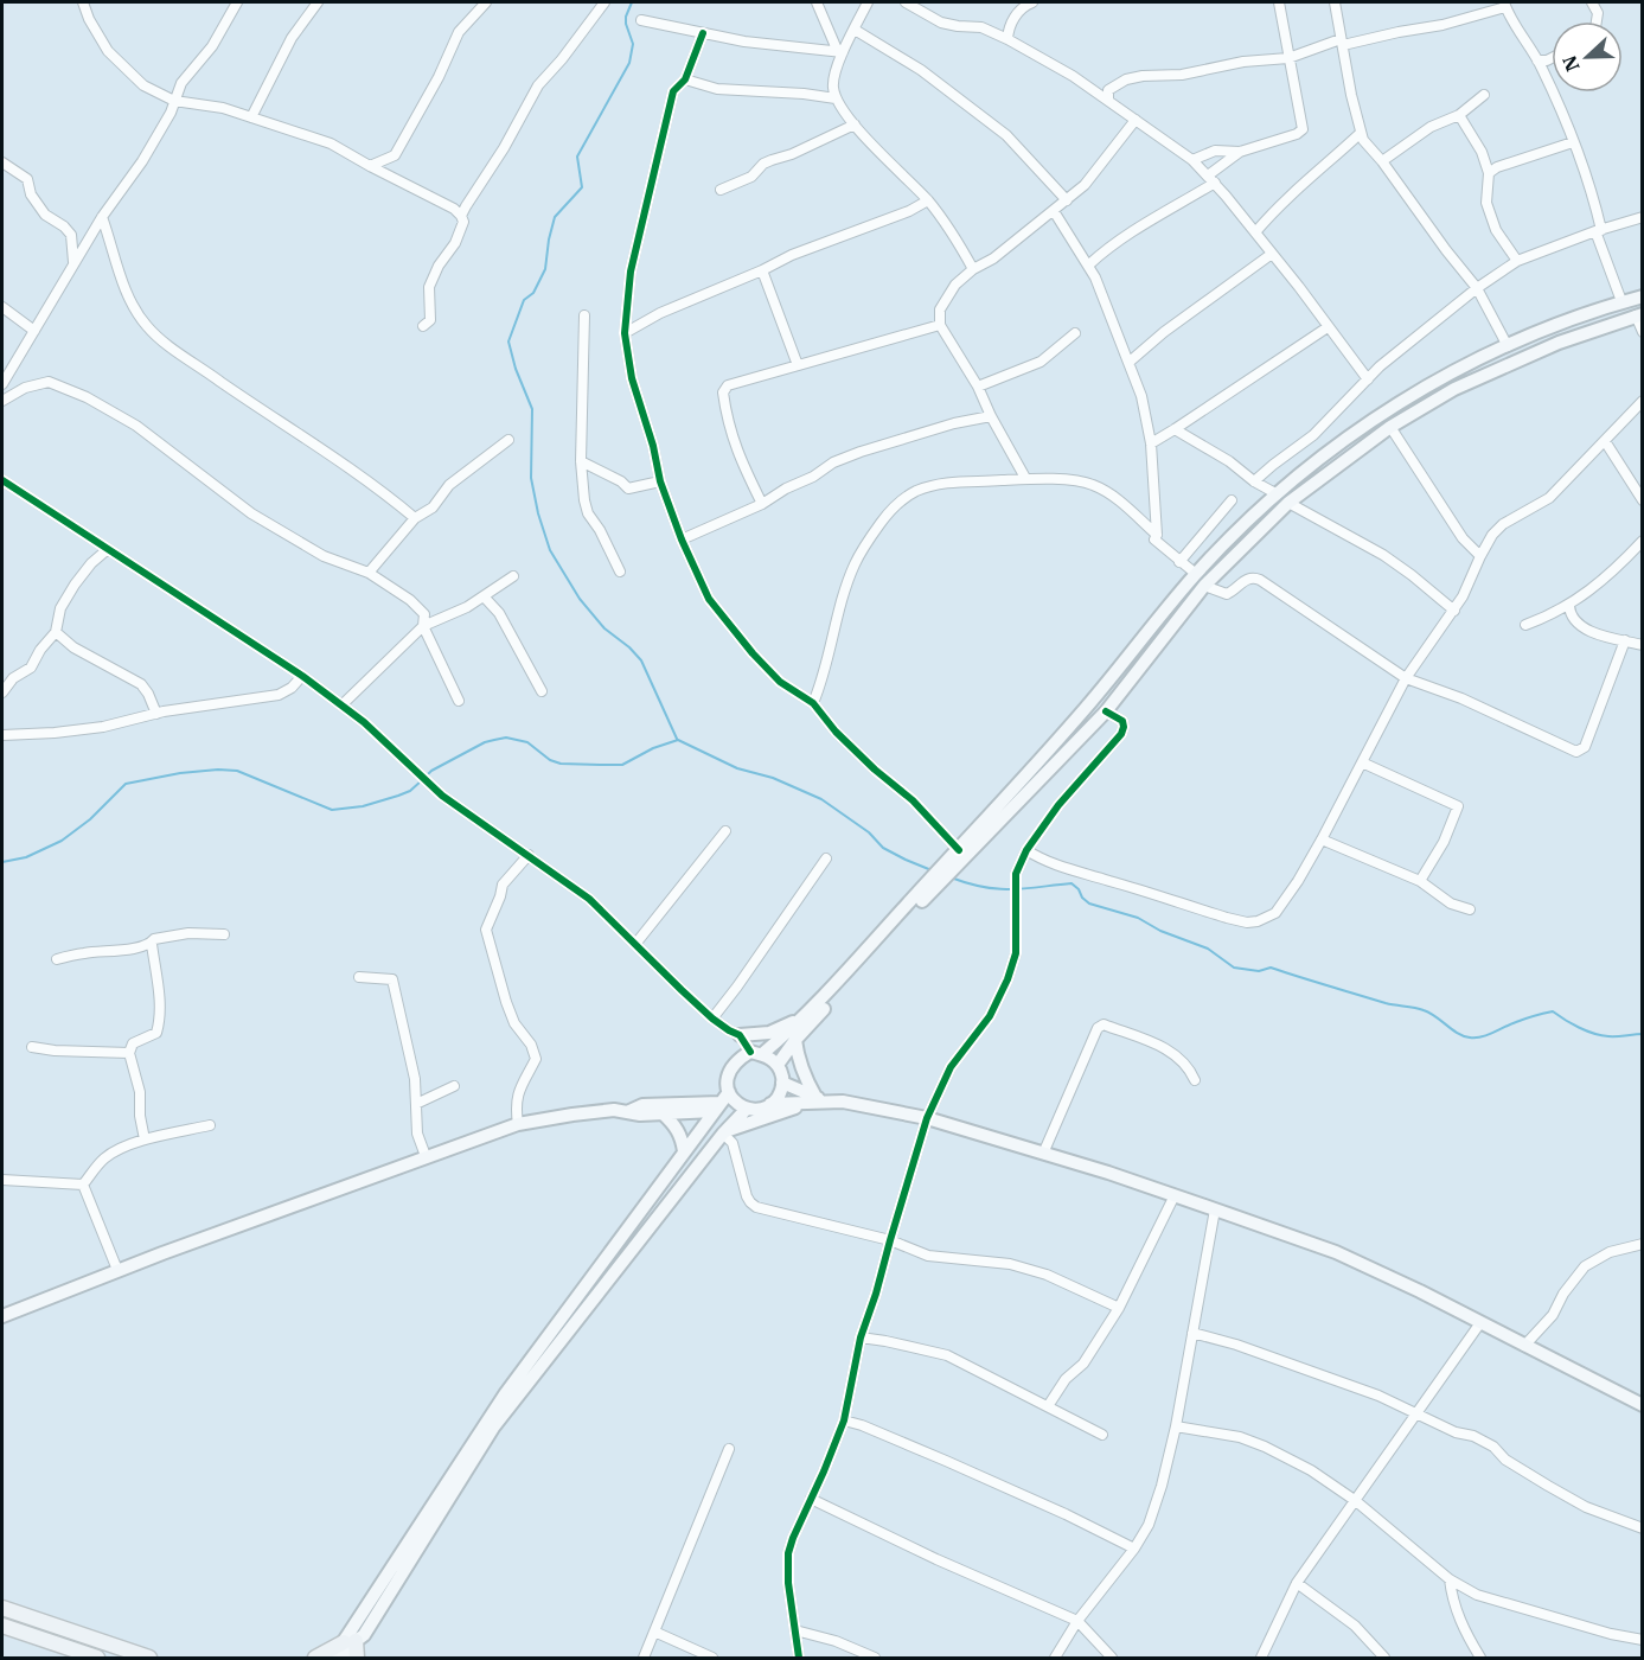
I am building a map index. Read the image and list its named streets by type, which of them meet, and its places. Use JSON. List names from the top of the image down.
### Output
{
  "north": "left"
}
